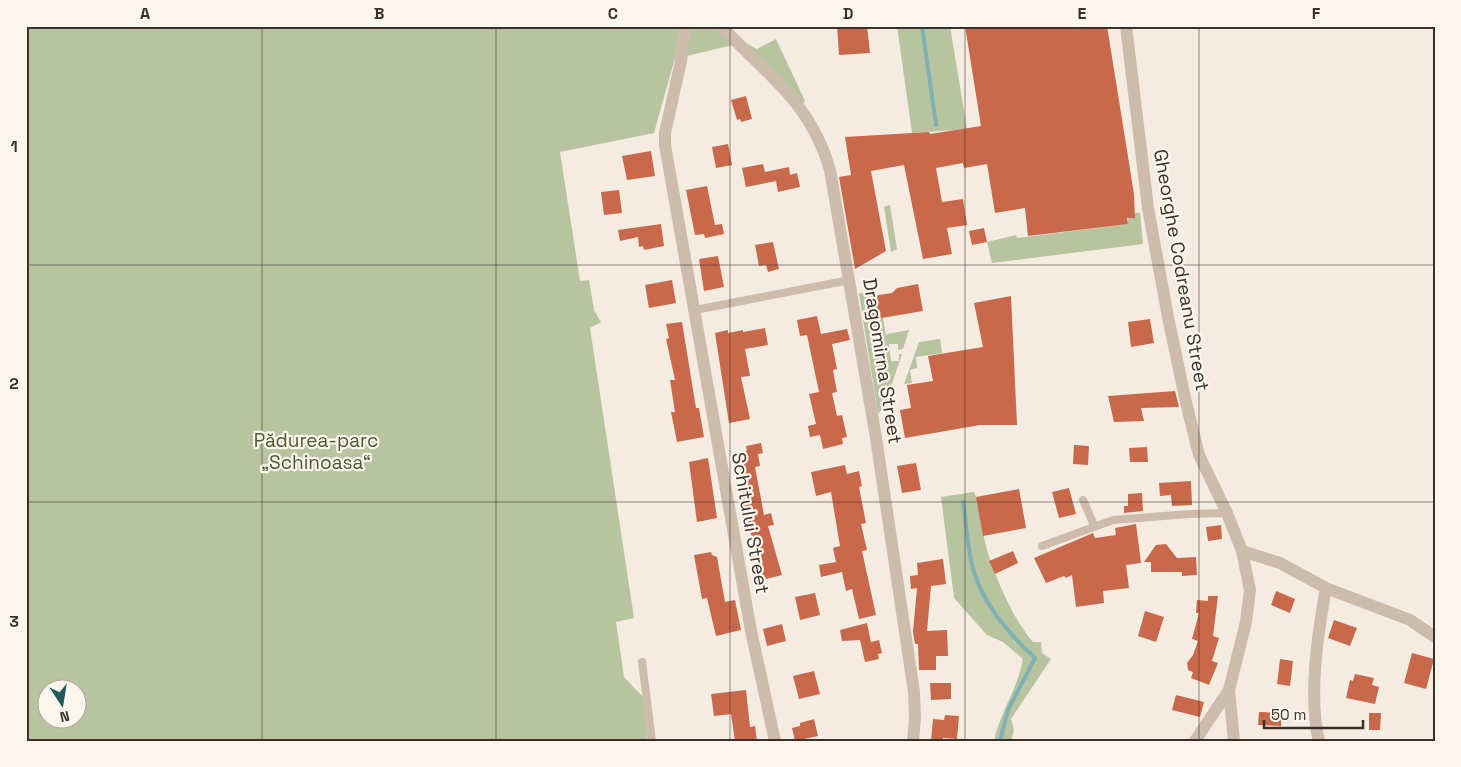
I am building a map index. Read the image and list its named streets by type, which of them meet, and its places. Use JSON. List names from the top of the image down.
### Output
{
  "streets": {
    "street": ["Gheorghe Codreanu Street", "Dragomirna Street", "Schitului Street"]
  },
  "parks": ["Pădurea-parc „Schinoasa“"],
  "scale_bar": "50 m",
  "north": "bottom",
  "grid": {
    "columns": [
      "A",
      "B",
      "C",
      "D",
      "E",
      "F"
    ],
    "rows": ["1", "2", "3"]
  }
}
